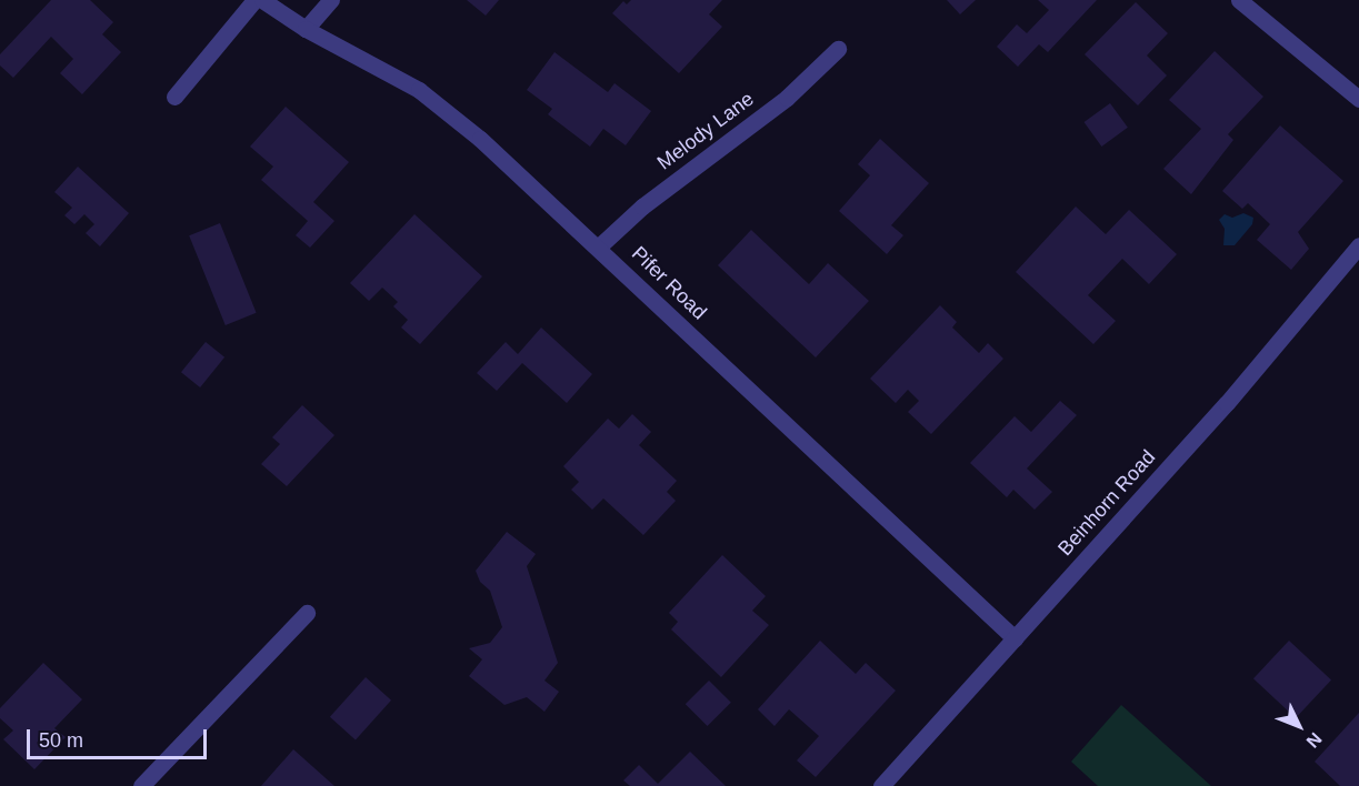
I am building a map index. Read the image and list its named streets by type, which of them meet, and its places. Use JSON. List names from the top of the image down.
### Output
{
  "streets": {
    "street": ["Melody Lane", "Pifer Road", "Beinhorn Road"]
  },
  "crossings": [
    ["Melody Lane", "Pifer Road"],
    ["Pifer Road", "Beinhorn Road"]
  ],
  "scale_bar": "50 m",
  "north": "bottom right"
}
